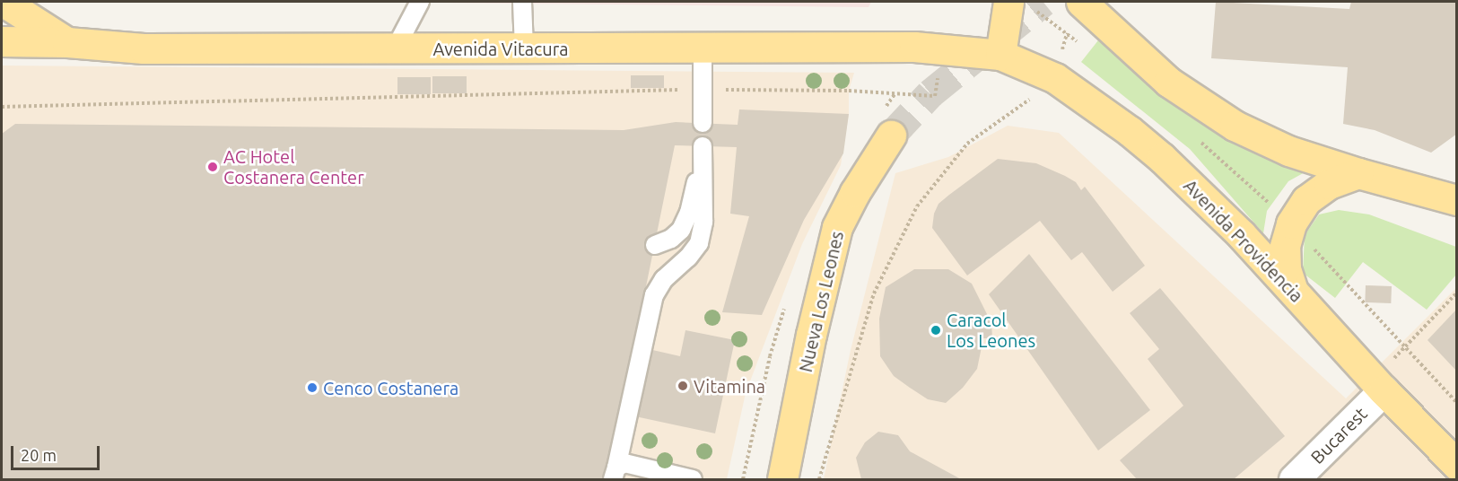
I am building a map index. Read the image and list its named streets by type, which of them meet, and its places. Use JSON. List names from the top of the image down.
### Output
{
  "streets": {
    "main road": ["Avenida Vitacura", "Avenida Providencia", "Nueva Los Leones"],
    "street": ["Bucarest"]
  },
  "crossings": [
    ["Avenida Vitacura", "Avenida Providencia"],
    ["Avenida Providencia", "Bucarest"]
  ],
  "places": [
    "AC Hotel Costanera Center",
    "Caracol Los Leones",
    "Vitamina",
    "Cenco Costanera"
  ],
  "scale_bar": "20 m"
}
